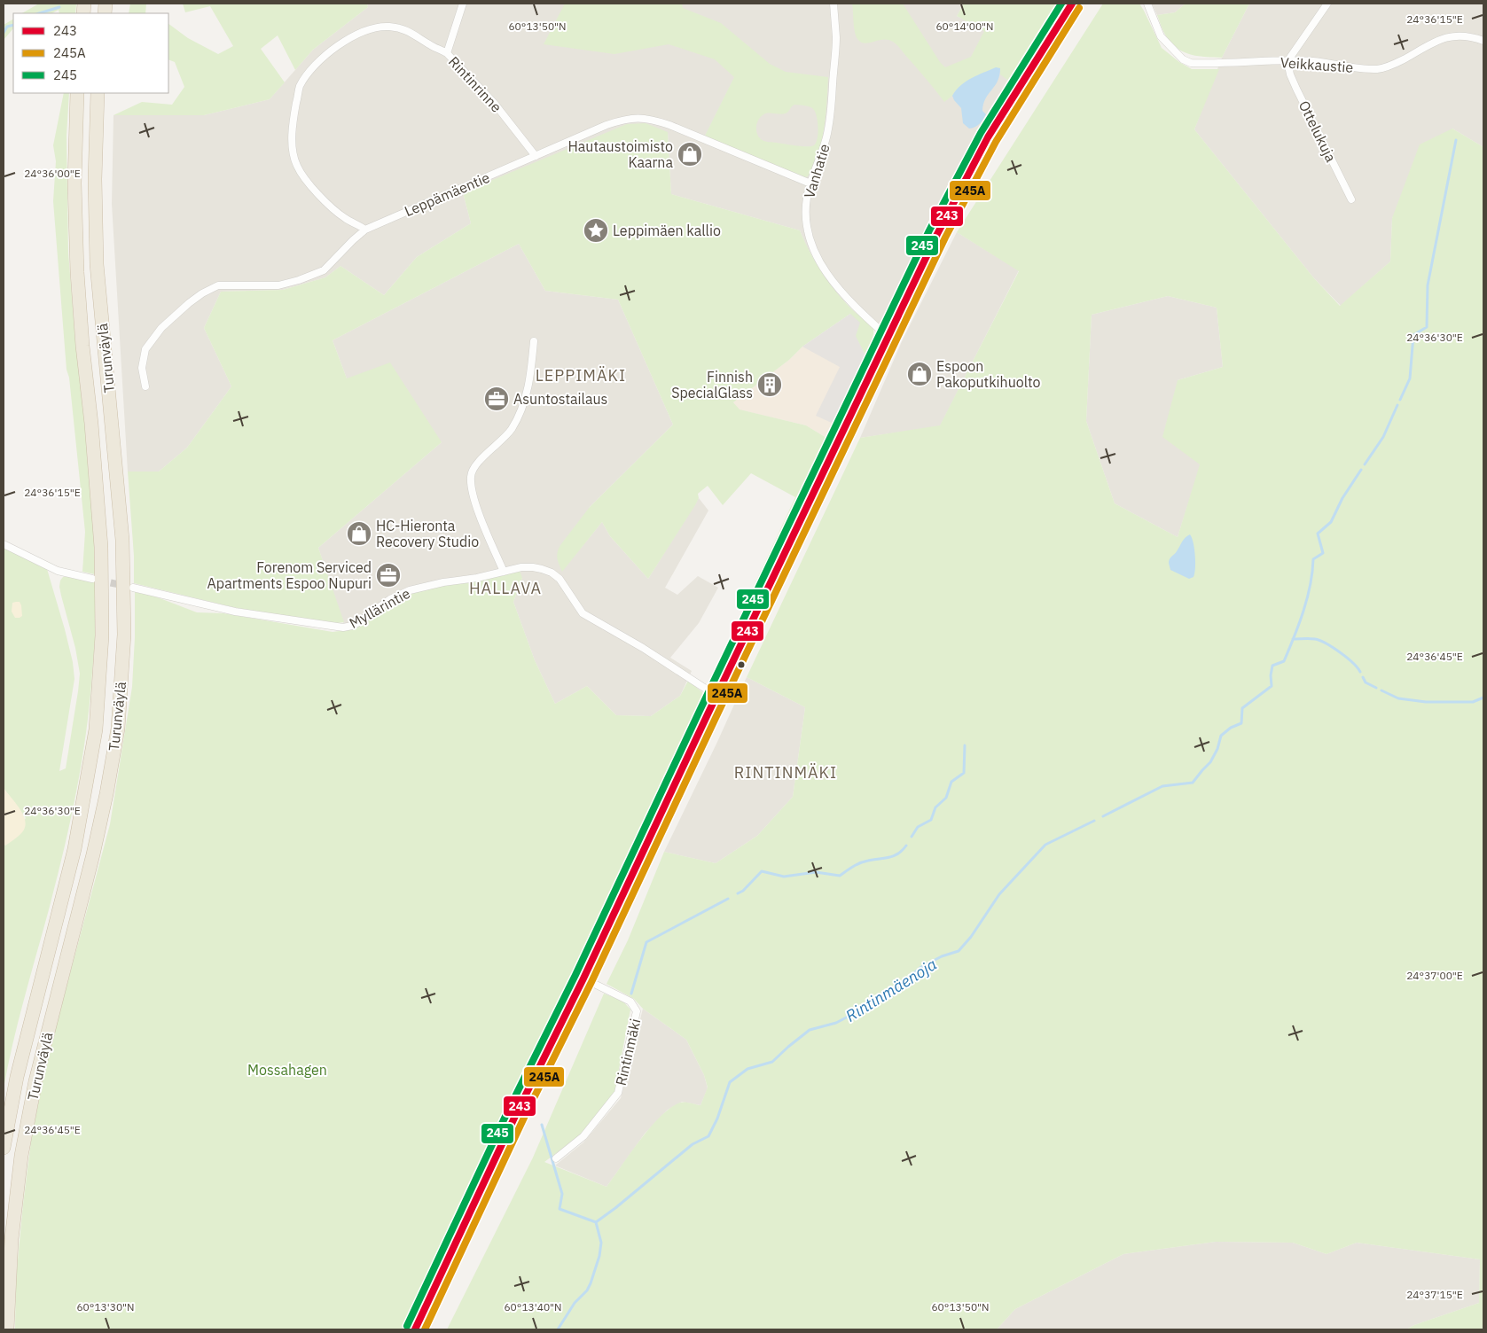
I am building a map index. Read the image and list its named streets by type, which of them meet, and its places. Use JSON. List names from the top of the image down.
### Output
{
  "streets": {
    "highway": ["Turunväylä"],
    "street": [
      "Veikkaustie",
      "Rintinrinne",
      "Ottelukuja",
      "Vanhatie",
      "Leppämäentie",
      "Myllärintie",
      "Rintinmäki"
    ]
  },
  "crossings": [
    ["Veikkaustie", "Ottelukuja"],
    ["Rintinrinne", "Leppämäentie"],
    ["Vanhatie", "Leppämäentie"]
  ],
  "districts": ["LEPPIMÄKI", "HALLAVA", "RINTINMÄKI"],
  "water": ["Rintinmäenoja"],
  "parks": ["Mossahagen"],
  "places": {
    "shop": ["Hautaustoimisto Kaarna", "Espoon Pakoputkihuolto", "HC-Hieronta Recovery Studio"],
    "place": ["Leppimäen kallio"],
    "building": ["Finnish SpecialGlass"],
    "office": ["Asuntostailaus", "Forenom Serviced Apartments Espoo Nupuri"]
  },
  "lines": ["transit line 243", "transit line 245", "transit line 245A"],
  "legend": ["243", "245A", "245"],
  "coordinates": [
    "24°36'15\"E",
    "60°13'50\"N",
    "60°14'00\"N",
    "24°36'00\"E",
    "24°36'30\"E",
    "24°36'45\"E",
    "24°37'00\"E",
    "24°37'15\"E",
    "60°13'30\"N",
    "60°13'40\"N"
  ]
}
